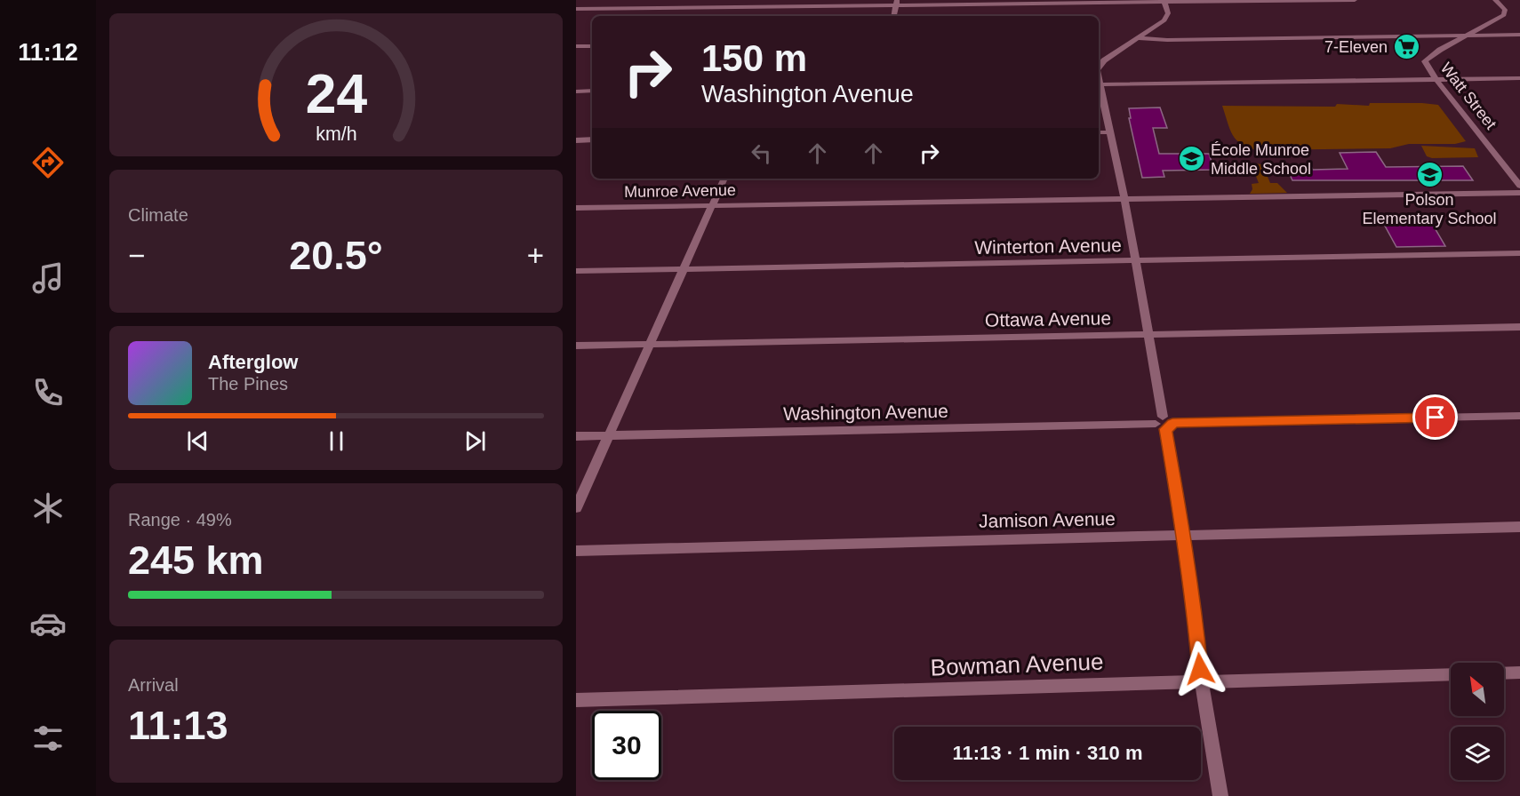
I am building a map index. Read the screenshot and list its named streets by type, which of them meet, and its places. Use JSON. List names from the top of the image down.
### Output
{
  "streets": {
    "street": [
      "Watt Street",
      "Munroe Avenue",
      "Winterton Avenue",
      "Ottawa Avenue",
      "Washington Avenue",
      "Jamison Avenue",
      "Bowman Avenue"
    ]
  },
  "places": {
    "supermarket": ["7-Eleven"],
    "school or university": ["École Munroe Middle School", "Polson Elementary School"]
  },
  "north": "top left",
  "page": {
    "tabs": "11:12",
    "turn": ["150 m", "Washington Avenue"],
    "tile": [
      "Climate",
      ["Range · 49%", "245 km"],
      ["Arrival", "11:13"]
    ],
    "heat": ["−", "20.5°", "+"],
    "song": ["Afterglow", "The Pines"],
    "limit": "30",
    "trip": "11:13 · 1 min · 310 m",
    "gauge": ["24", "km/h"]
  }
}
